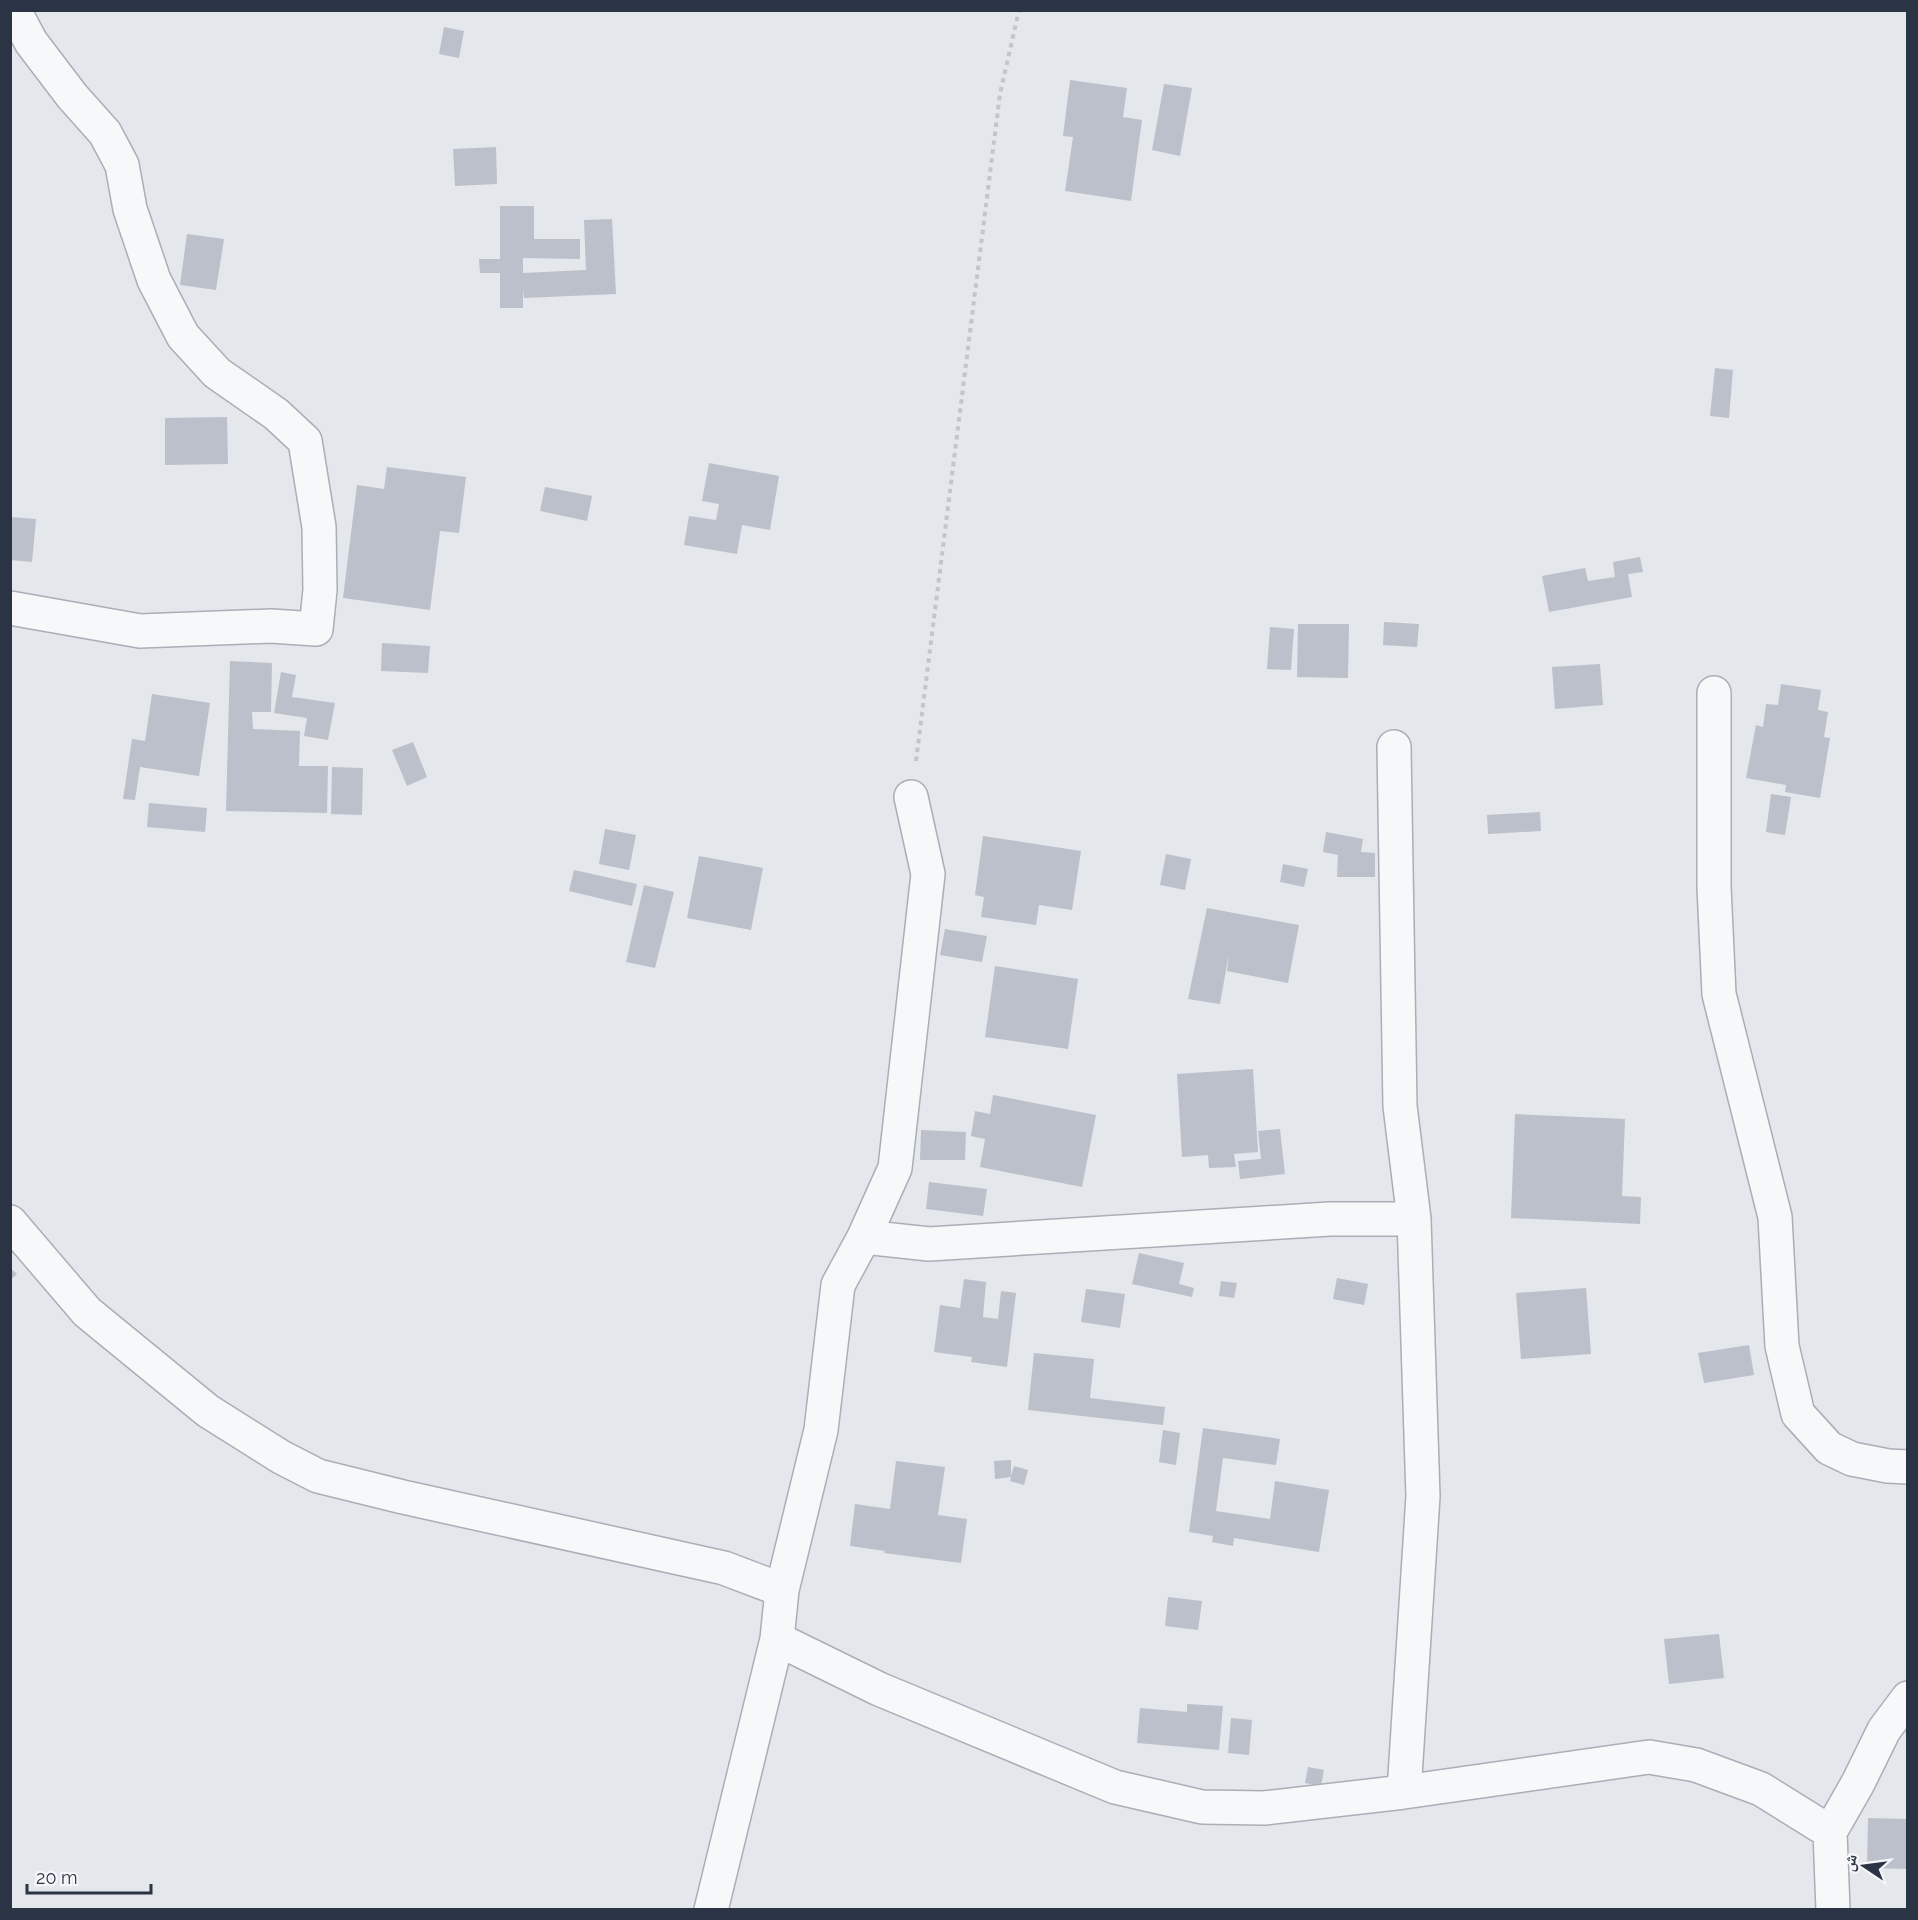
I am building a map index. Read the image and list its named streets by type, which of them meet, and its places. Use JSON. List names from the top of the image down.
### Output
{
  "scale_bar": "20 m",
  "north": "left"
}
